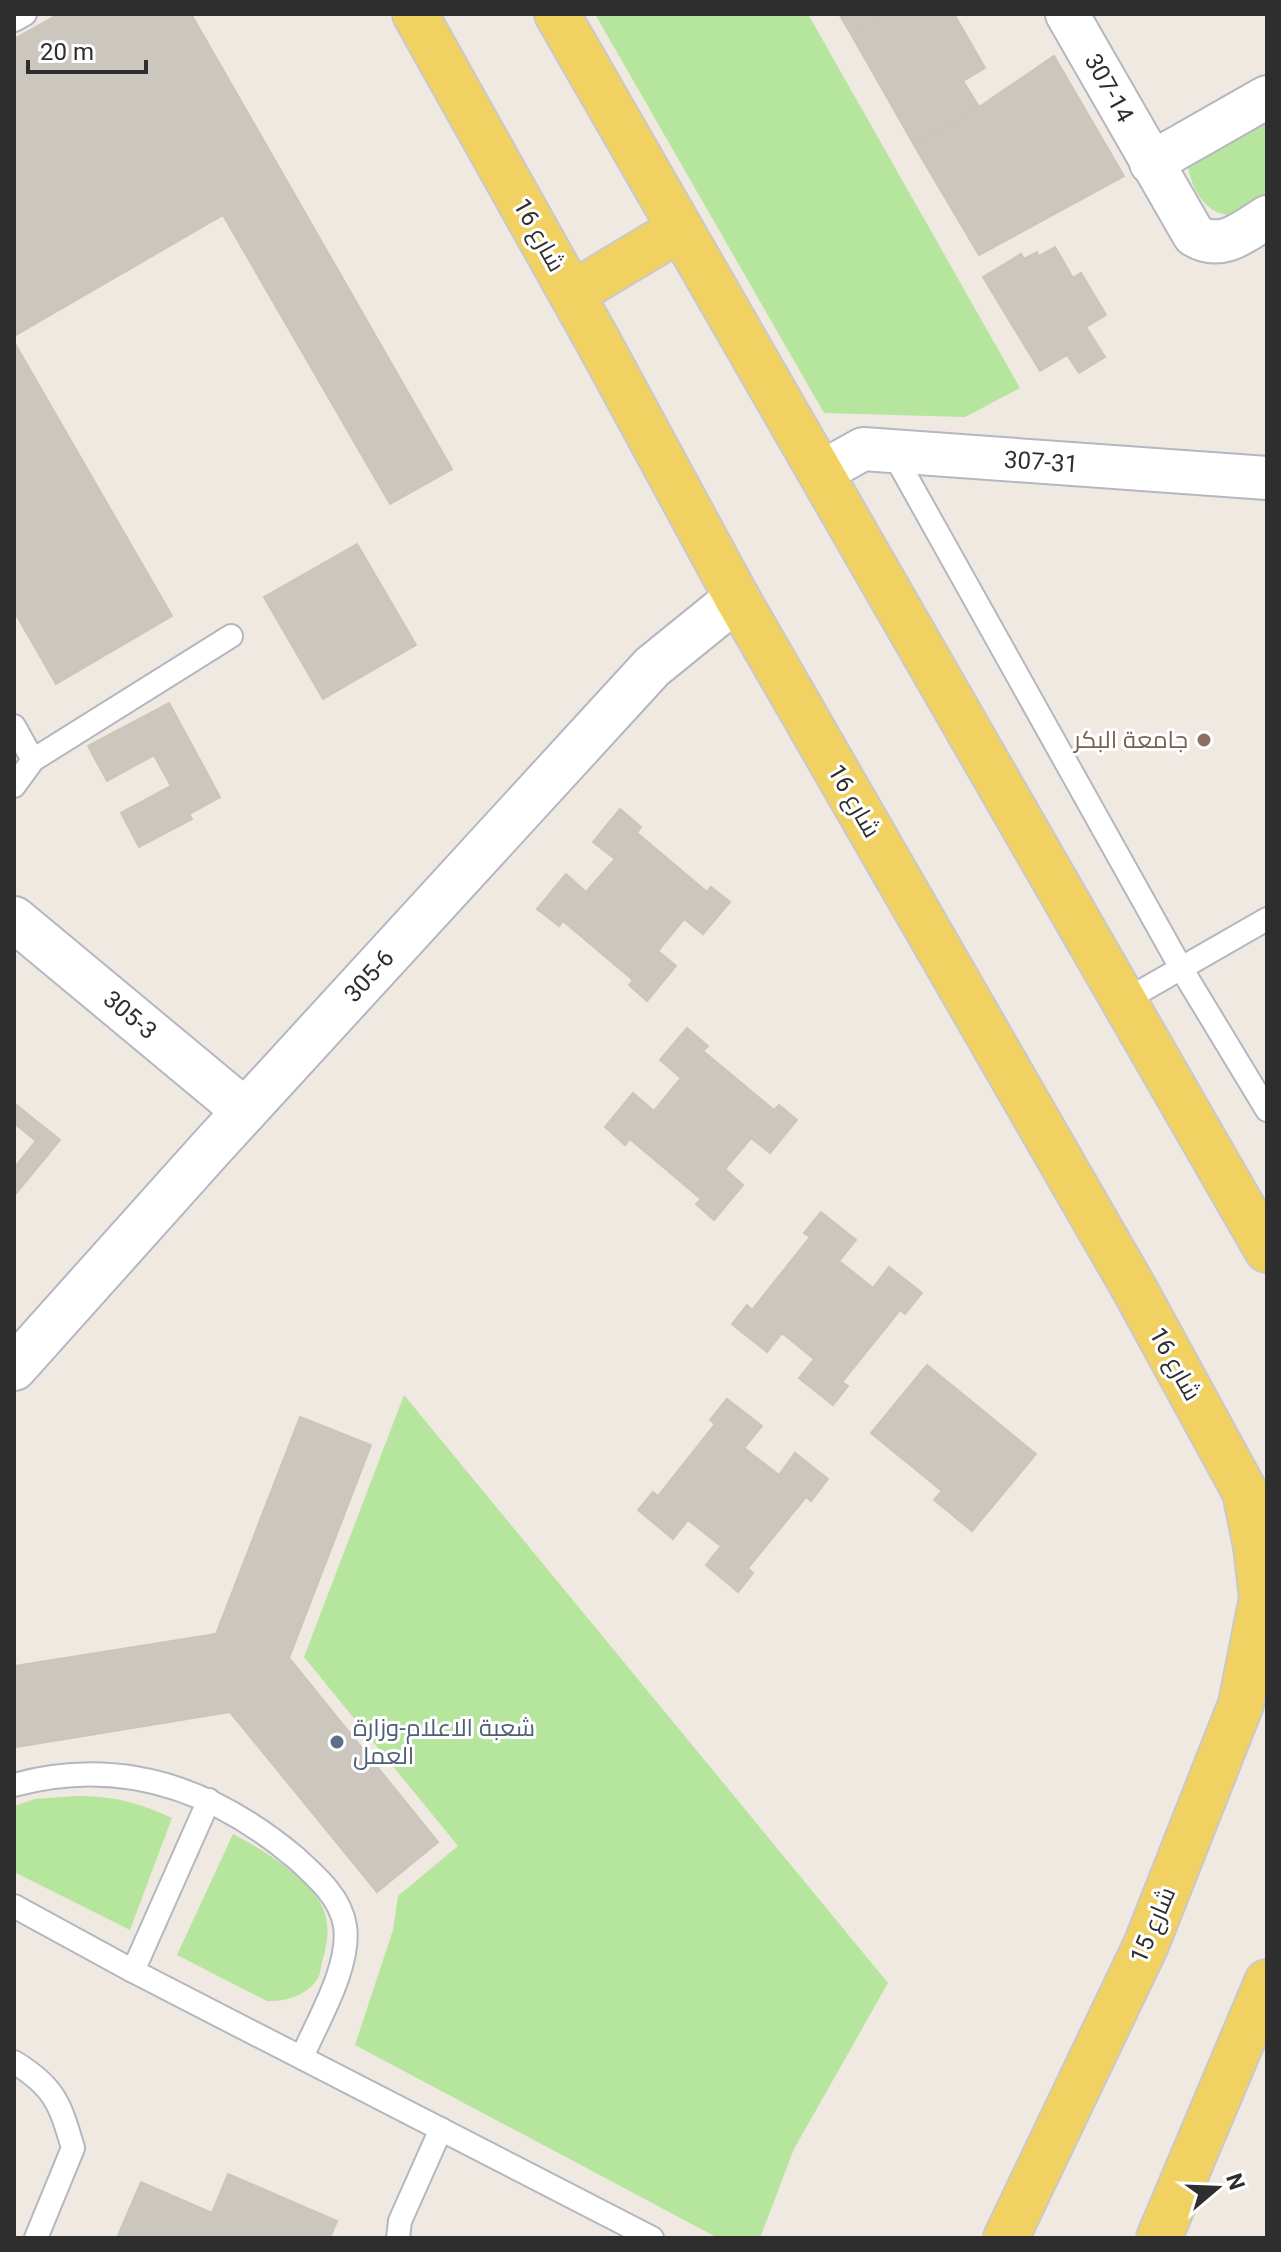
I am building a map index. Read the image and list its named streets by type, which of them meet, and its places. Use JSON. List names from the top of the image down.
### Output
{
  "streets": {
    "main road": ["شارع 16", "شارع 15"],
    "street": [
      "307-14",
      "307-31",
      "305-6",
      "305-3"
    ]
  },
  "crossings": [
    ["شارع 16", "305-6"],
    ["شارع 16", "شارع 15"],
    ["305-6", "305-3"]
  ],
  "places": ["جامعة البكر", "شعبة الاعلام-وزارة العمل"],
  "scale_bar": "20 m",
  "north": "right"
}
